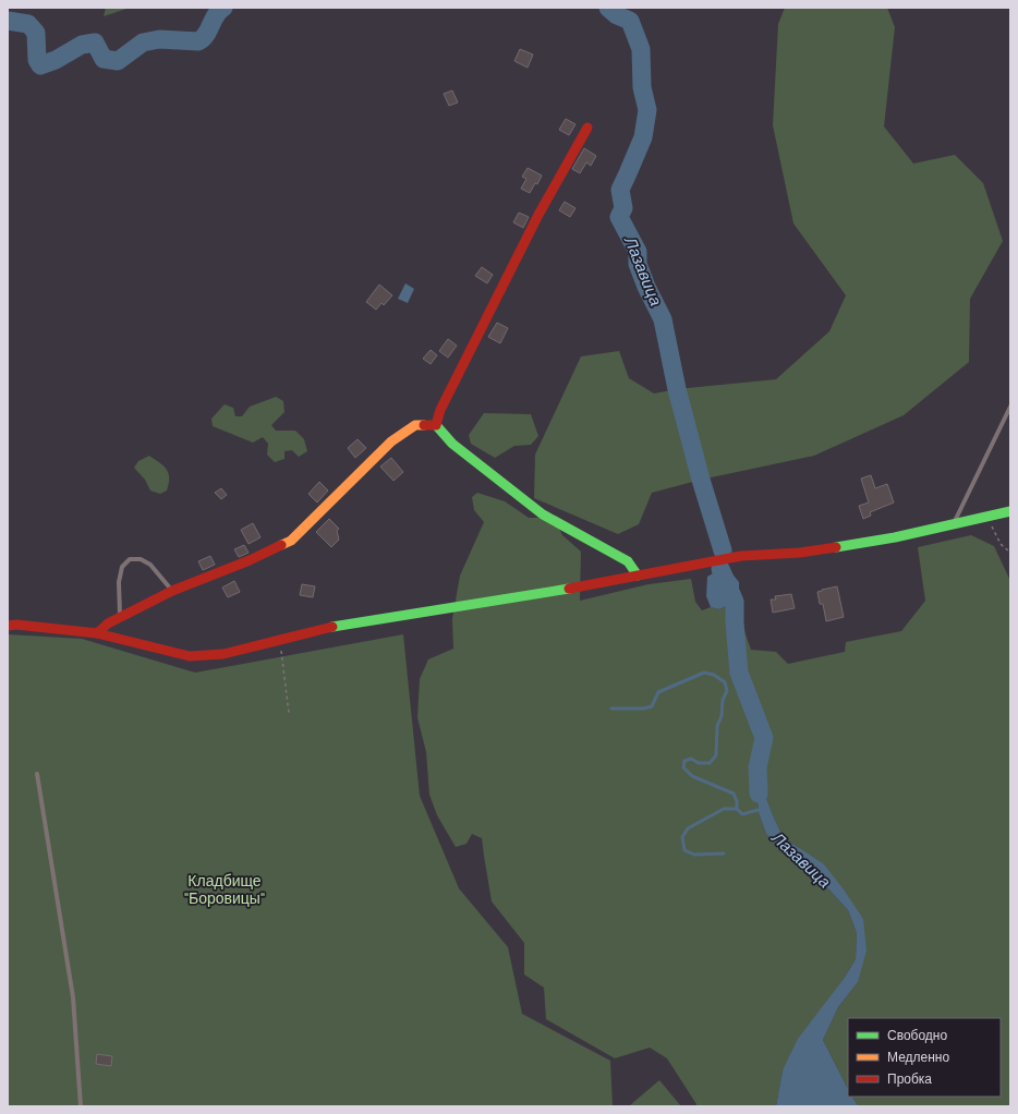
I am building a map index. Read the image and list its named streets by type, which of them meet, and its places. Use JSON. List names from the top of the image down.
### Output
{
  "water": ["Лазавица"],
  "parks": ["Кладбище \"Боровицы\""],
  "legend": ["Свободно", "Медленно", "Пробка"]
}
